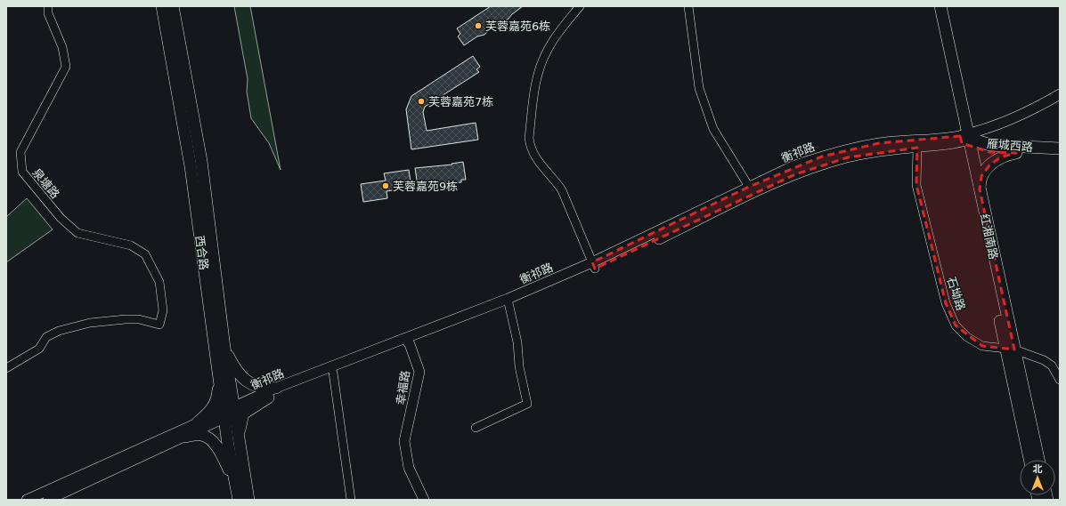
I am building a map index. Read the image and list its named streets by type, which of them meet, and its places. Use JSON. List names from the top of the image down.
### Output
{
  "streets": {
    "main road": ["雁城西路", "红湘南路", "西合路"],
    "street": [
      "衡祁路",
      "泉塘路",
      "石坳路",
      "幸福路"
    ]
  },
  "crossings": [
    ["雁城西路", "衡祁路"],
    ["雁城西路", "红湘南路"],
    ["衡祁路", "红湘南路"],
    ["衡祁路", "西合路"],
    ["衡祁路", "石坳路"],
    ["衡祁路", "幸福路"],
    ["红湘南路", "石坳路"]
  ],
  "places": ["芙蓉嘉苑6栋", "芙蓉嘉苑7栋", "芙蓉嘉苑9栋"],
  "north": "top"
}
